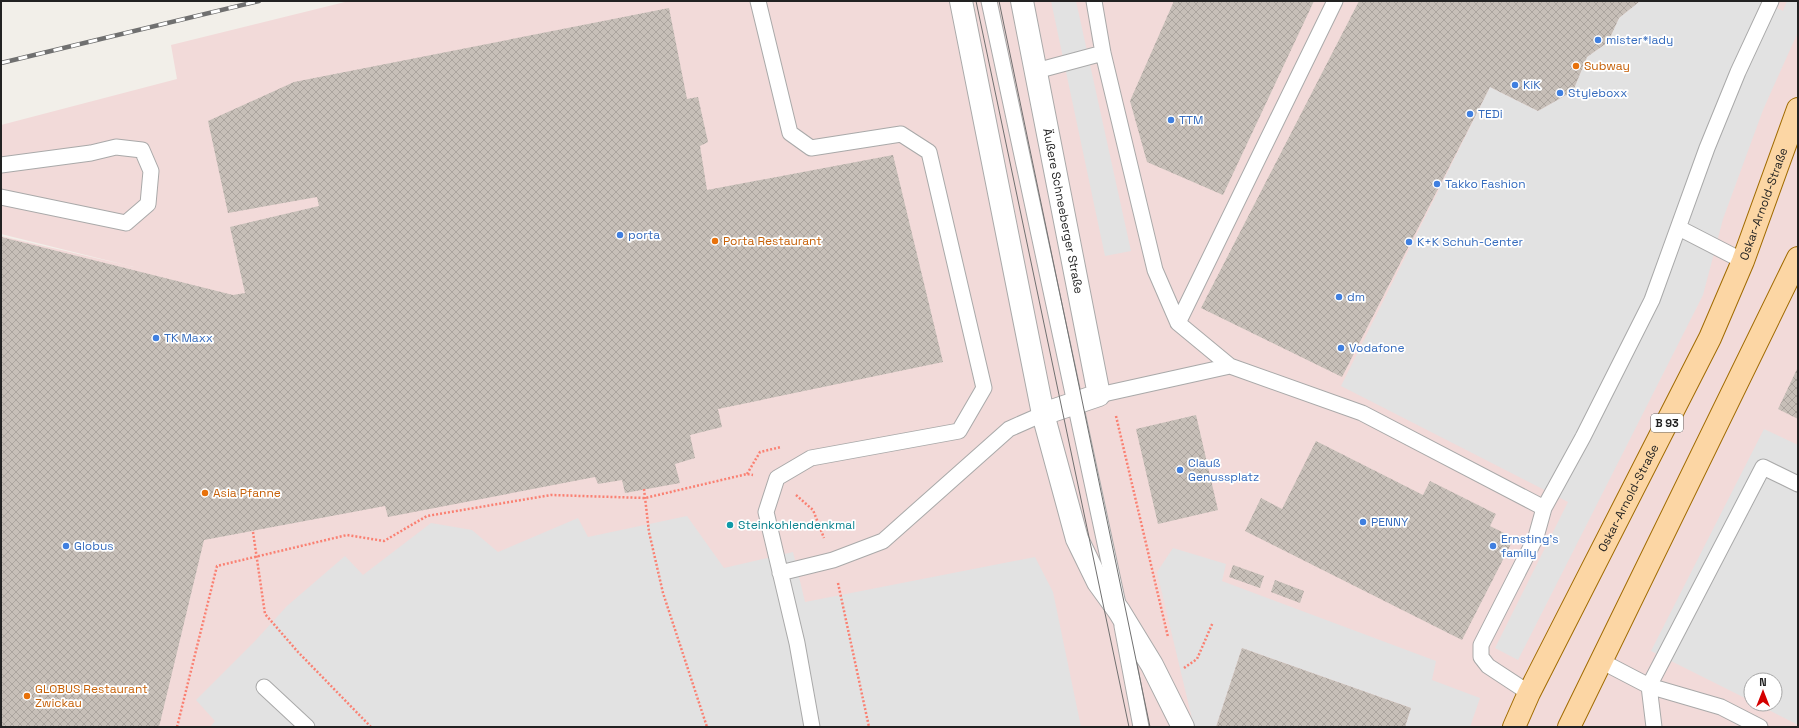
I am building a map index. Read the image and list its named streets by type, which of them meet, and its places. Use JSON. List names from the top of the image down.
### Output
{
  "streets": {
    "main road": ["Oskar-Arnold-Straße", "B 93"],
    "street": ["Äußere Schneeberger Straße"]
  },
  "places": [
    "mister*lady",
    "Subway",
    "KiK",
    "Styleboxx",
    "TEDi",
    "TTM",
    "Takko Fashion",
    "porta",
    "Porta Restaurant",
    "K+K Schuh-Center",
    "dm",
    "TK Maxx",
    "Vodafone",
    "Clauß Genussplatz",
    "Asia Pfanne",
    "PENNY",
    "Steinkohlendenkmal",
    "Globus",
    "Ernsting's family",
    "GLOBUS Restaurant Zwickau"
  ],
  "north": "top"
}
